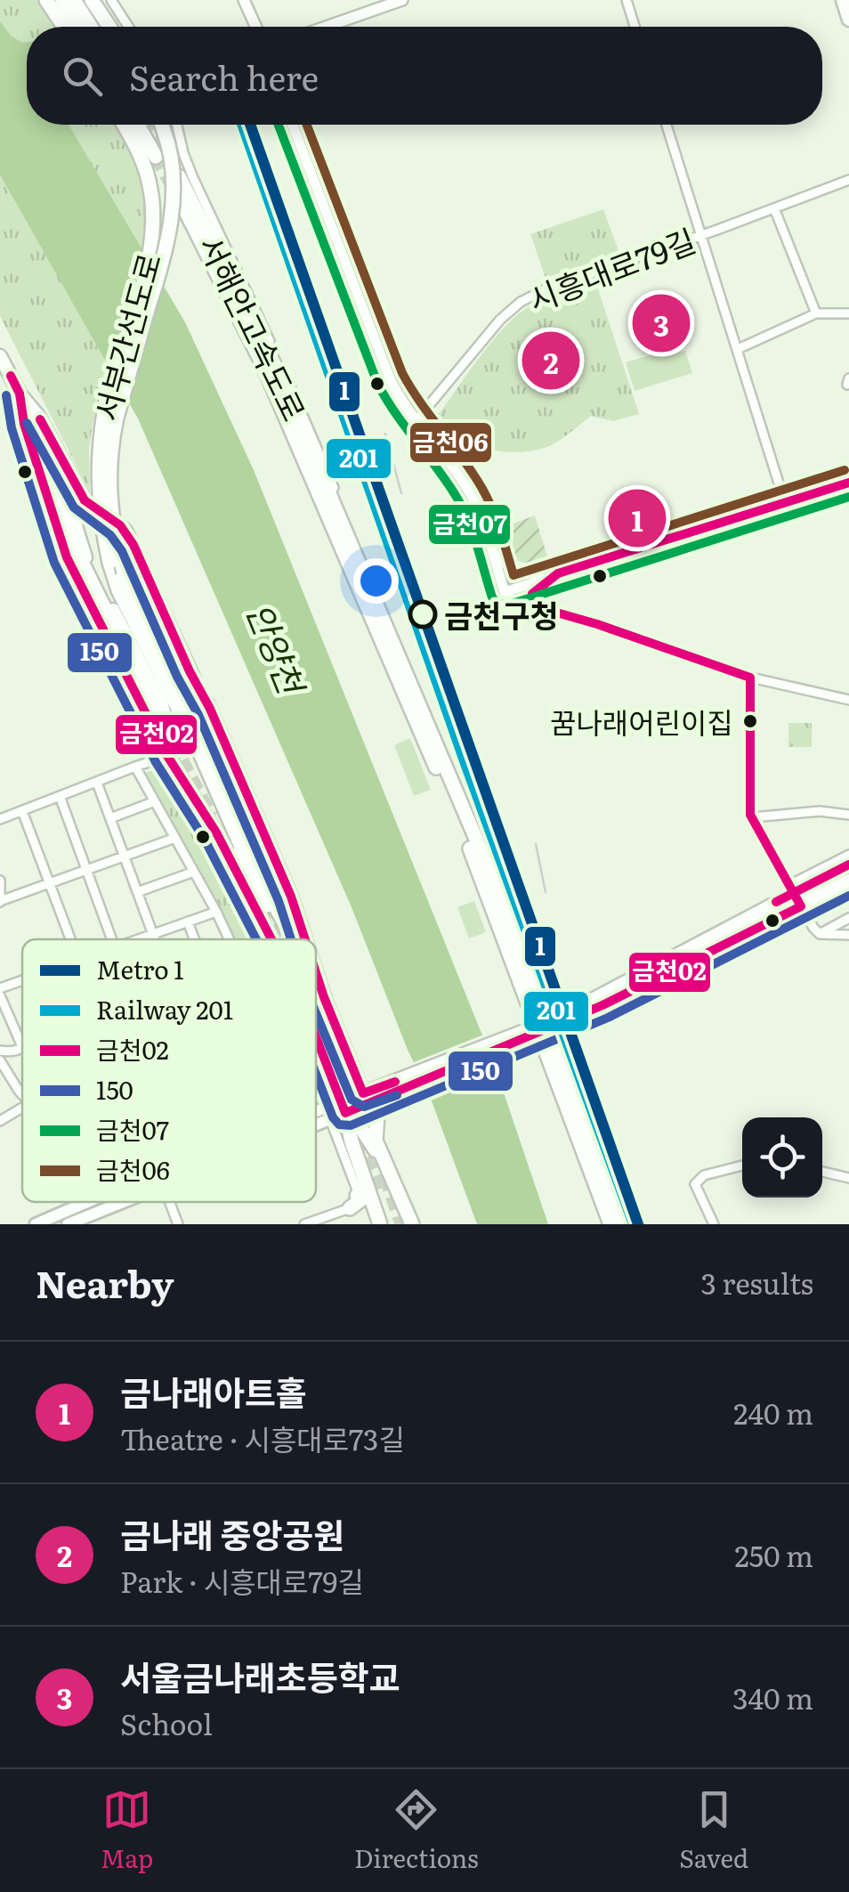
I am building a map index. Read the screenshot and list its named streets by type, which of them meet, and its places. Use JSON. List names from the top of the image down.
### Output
{
  "streets": {
    "highway": ["서해안고속도로", "서부간선도로"],
    "street": ["시흥대로79길"]
  },
  "water": ["안양천"],
  "places": ["금천구청", "꿈나래어린이집"],
  "lines": [
    "metro line 1",
    "rail line 201",
    "transit line 금천07",
    "transit line 금천06",
    "transit line 금천02",
    "transit line 150"
  ],
  "legend": [
    "Metro 1",
    "Railway 201",
    "금천02",
    "150",
    "금천07",
    "금천06"
  ],
  "page": {
    "search": "Search here",
    "pins": ["3", "2", "1"],
    "heading": ["Nearby", "3 results"],
    "list": [
      {
        "mark": "1",
        "name": "금나래아트홀",
        "note": "Theatre · 시흥대로73길",
        "value": "240 m"
      },
      {
        "mark": "2",
        "name": "금나래 중앙공원",
        "note": "Park · 시흥대로79길",
        "value": "250 m"
      },
      {
        "mark": "3",
        "name": "서울금나래초등학교",
        "note": "School",
        "value": "340 m"
      }
    ],
    "nav": ["Map", "Directions", "Saved"]
  }
}
